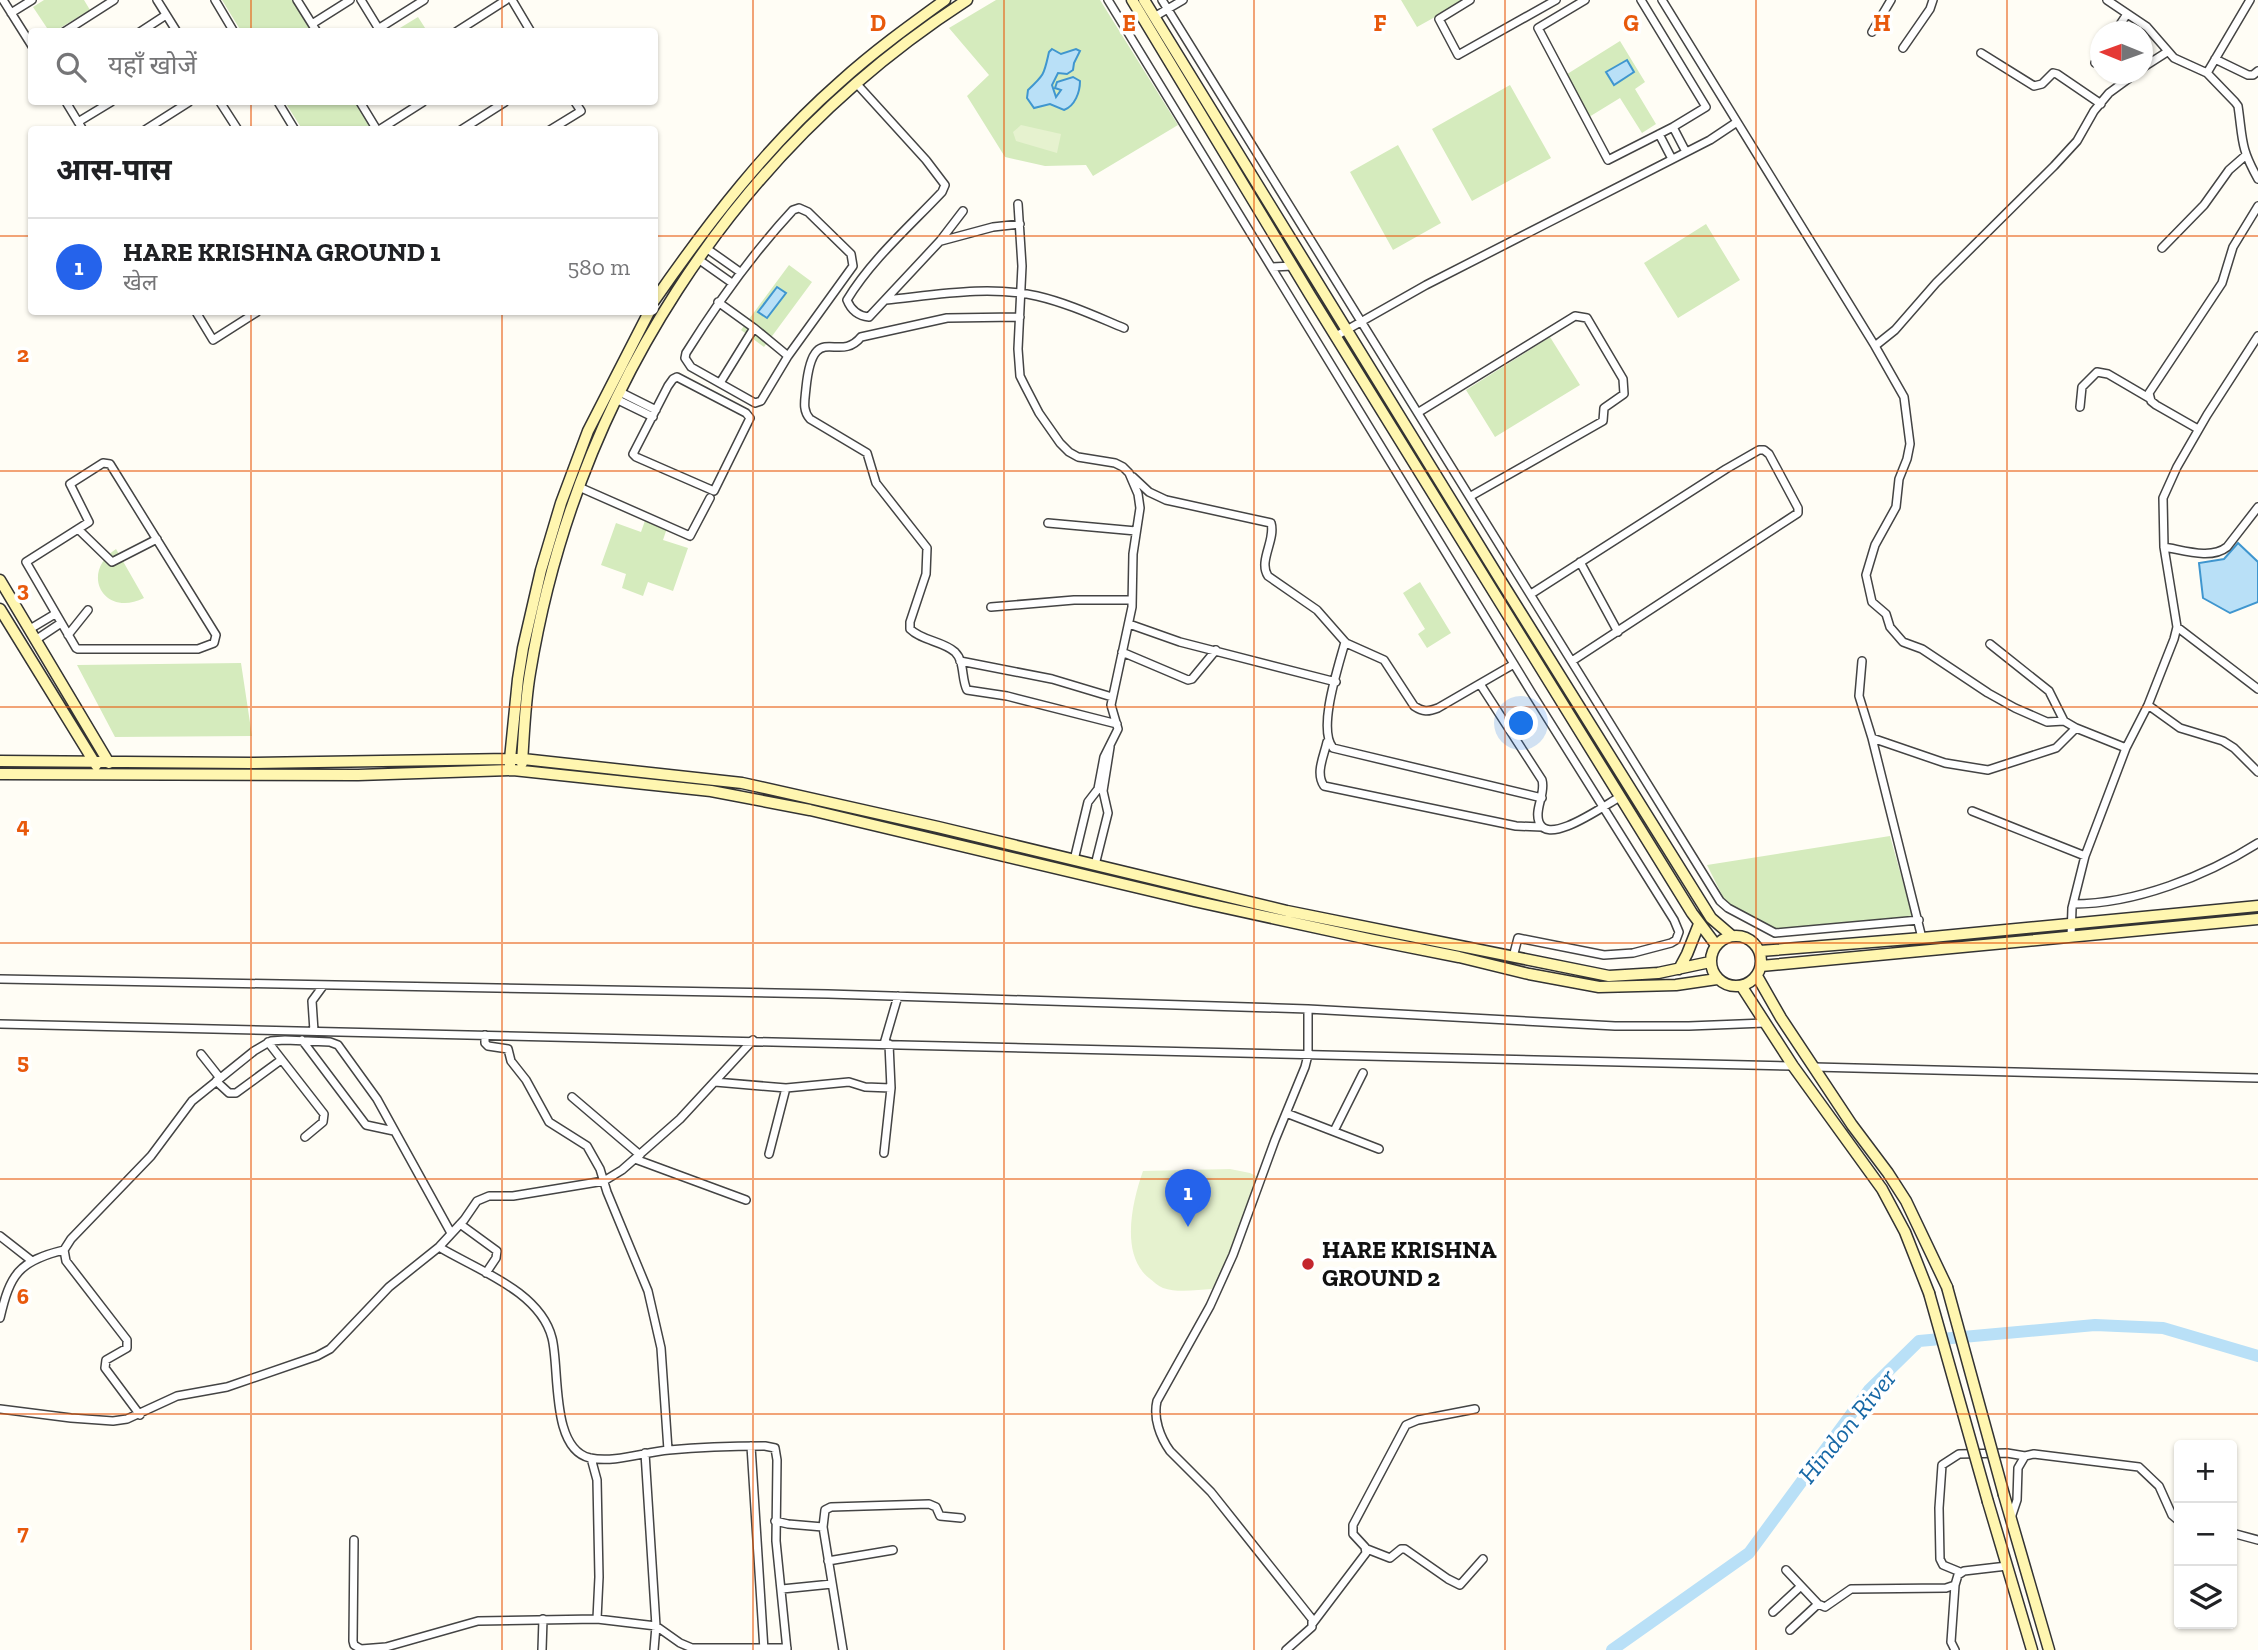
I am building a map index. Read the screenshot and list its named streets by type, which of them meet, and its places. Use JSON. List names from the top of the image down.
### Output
{
  "water": ["Hindon River"],
  "places": ["HARE KRISHNA GROUND 2"],
  "north": "left",
  "page": {
    "search": "यहाँ खोजें",
    "heading": "आस-पास",
    "list": [
      {
        "mark": "1",
        "name": "HARE KRISHNA GROUND 1",
        "note": "खेल",
        "value": "580 m"
      }
    ],
    "pins": "1",
    "map_buttons": ["+", "−"]
  },
  "grid": {
    "columns": [
      "D",
      "E",
      "F",
      "G",
      "H"
    ],
    "rows": [
      "2",
      "3",
      "4",
      "5",
      "6",
      "7"
    ]
  }
}
